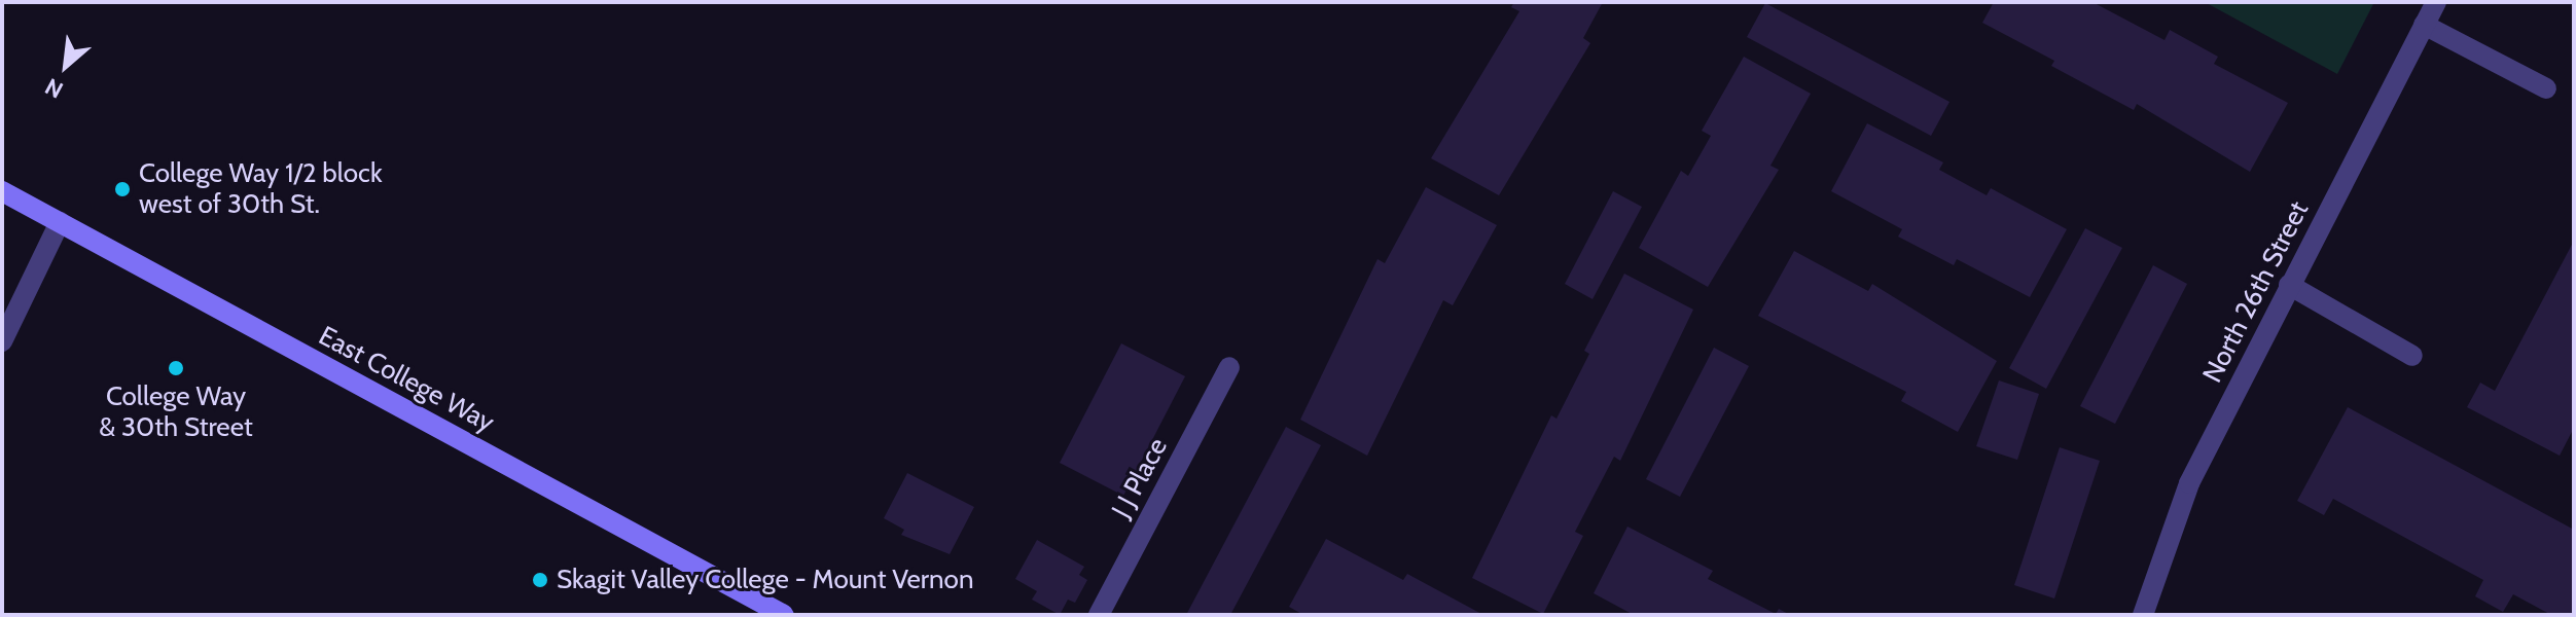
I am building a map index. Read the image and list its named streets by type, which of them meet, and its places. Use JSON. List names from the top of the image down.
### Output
{
  "streets": {
    "main road": ["East College Way"],
    "street": ["North 26th Street", "J J Place"]
  },
  "places": ["College Way 1/2 block west of 30th St.", "College Way & 30th Street", "Skagit Valley College - Mount Vernon"],
  "north": "bottom left"
}
